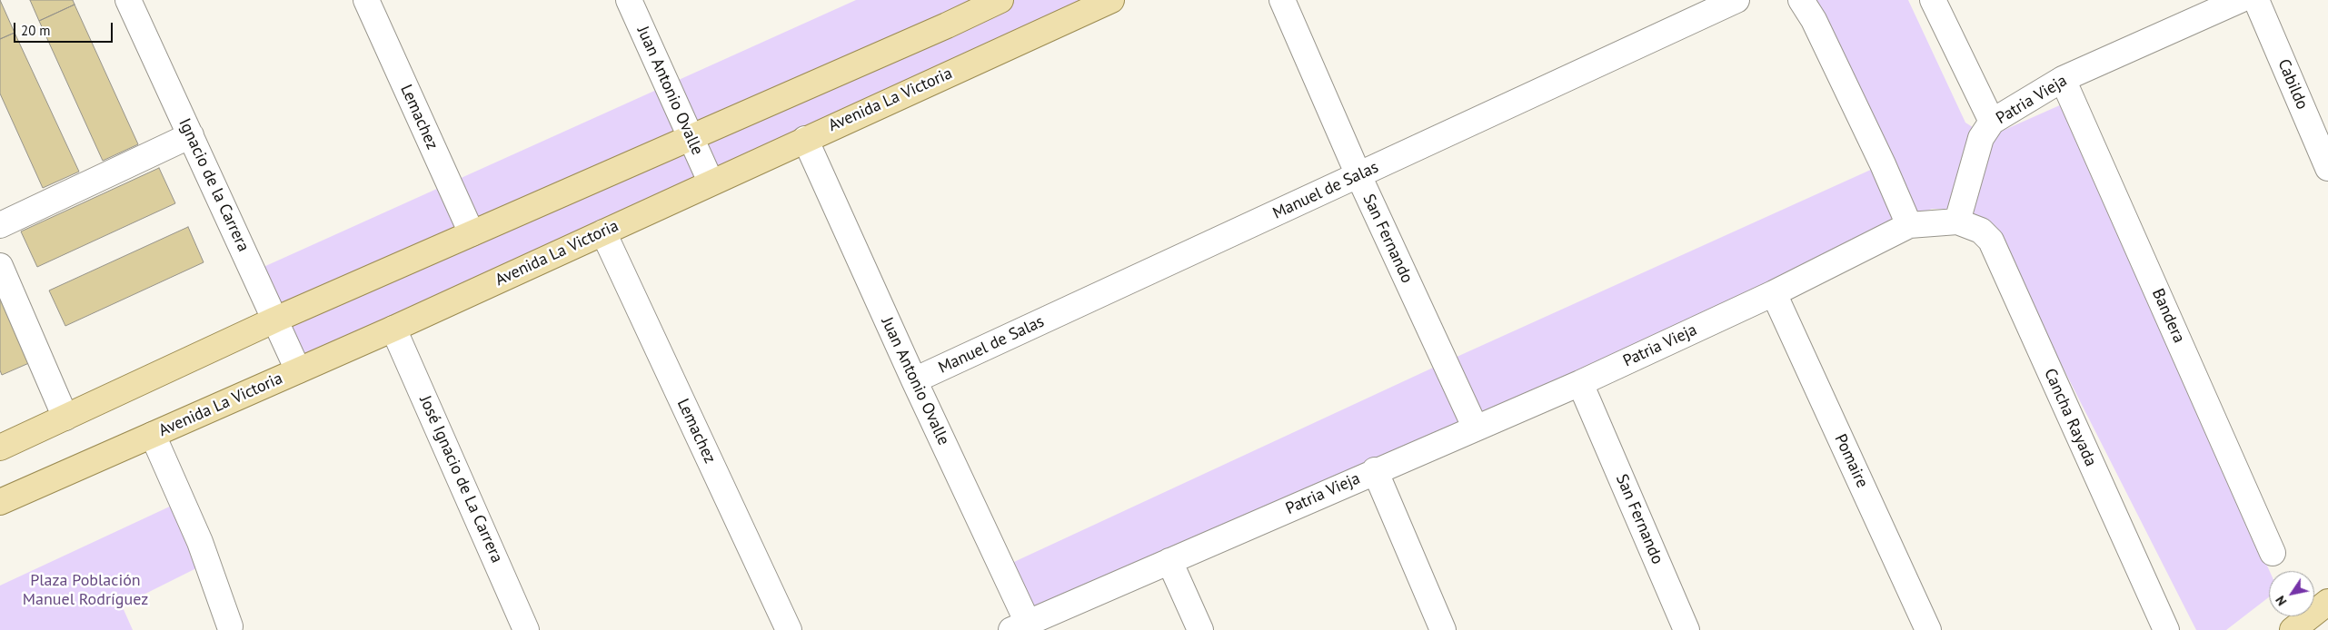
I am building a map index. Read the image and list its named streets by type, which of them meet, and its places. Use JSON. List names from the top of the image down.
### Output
{
  "streets": {
    "main road": ["Avenida La Victoria"],
    "street": [
      "Cabildo",
      "Juan Antonio Ovalle",
      "Patria Vieja",
      "Lemachez",
      "Ignacio de la Carrera",
      "Manuel de Salas",
      "San Fernando",
      "Bandera",
      "Cancha Rayada",
      "Pomaire",
      "José Ignacio de La Carrera"
    ]
  },
  "crossings": [
    ["Juan Antonio Ovalle", "Avenida La Victoria"],
    ["Juan Antonio Ovalle", "Patria Vieja"],
    ["Juan Antonio Ovalle", "Manuel de Salas"],
    ["Avenida La Victoria", "Lemachez"],
    ["Avenida La Victoria", "Ignacio de la Carrera"],
    ["Avenida La Victoria", "José Ignacio de La Carrera"],
    ["Patria Vieja", "San Fernando"],
    ["Patria Vieja", "Bandera"],
    ["Patria Vieja", "Cancha Rayada"],
    ["Patria Vieja", "Pomaire"],
    ["Manuel de Salas", "San Fernando"]
  ],
  "parks": ["Plaza Población Manuel Rodríguez"],
  "scale_bar": "20 m",
  "north": "bottom left"
}
